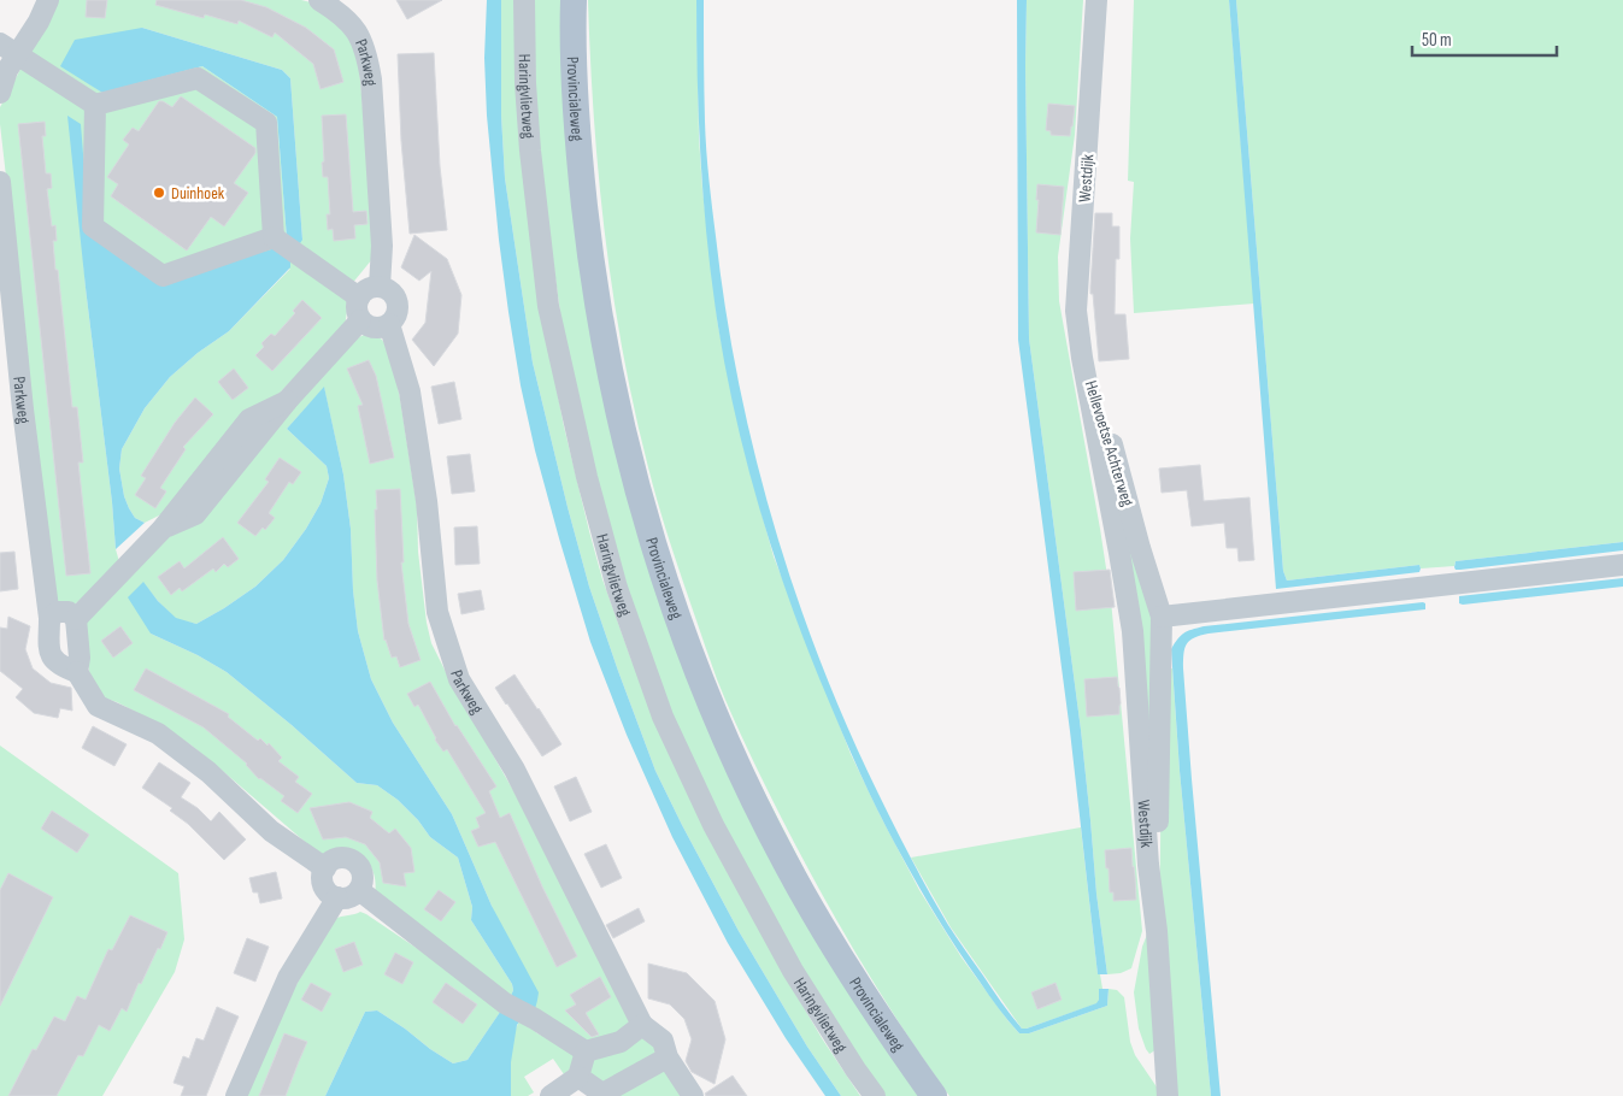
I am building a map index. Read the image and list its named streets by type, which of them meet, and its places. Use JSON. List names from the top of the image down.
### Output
{
  "streets": {
    "main road": ["Provincialeweg"],
    "street": [
      "Parkweg",
      "Haringvlietweg",
      "Westdijk",
      "Hellevoetse Achterweg"
    ]
  },
  "crossings": [
    ["Westdijk", "Hellevoetse Achterweg"]
  ],
  "places": ["Duinhoek"],
  "scale_bar": "50 m"
}
